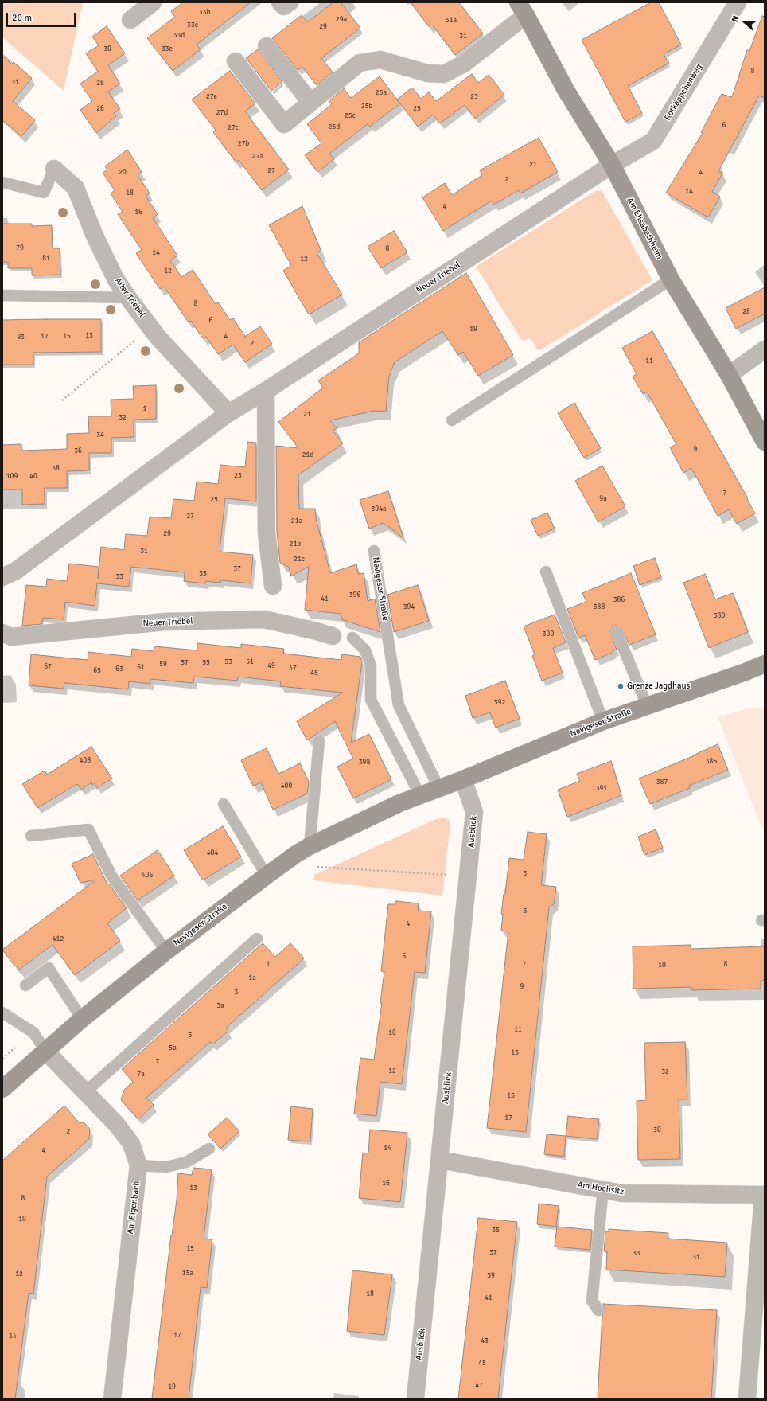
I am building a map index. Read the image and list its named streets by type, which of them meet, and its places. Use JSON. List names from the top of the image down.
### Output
{
  "streets": {
    "main road": ["Am Elisabethheim", "Nevigeser Straße"],
    "street": [
      "Rotkäppchenweg",
      "Neuer Triebel",
      "Alter Triebel",
      "Ausblick",
      "Am Hochsitz",
      "Am Eigenbach"
    ]
  },
  "crossings": [
    ["Rotkäppchenweg", "Am Elisabethheim"],
    ["Rotkäppchenweg", "Neuer Triebel"],
    ["Am Elisabethheim", "Neuer Triebel"],
    ["Neuer Triebel", "Alter Triebel"],
    ["Nevigeser Straße", "Ausblick"],
    ["Nevigeser Straße", "Am Eigenbach"],
    ["Ausblick", "Am Hochsitz"]
  ],
  "places": ["Grenze Jagdhaus"],
  "house_numbers": [
    "33b",
    "29a",
    "31a",
    "33c",
    "29",
    "33d",
    "31",
    "30",
    "33e",
    "8",
    "31",
    "28",
    "25a",
    "27e",
    "23",
    "25b",
    "26",
    "25",
    "27d",
    "25c",
    "6",
    "25d",
    "27c",
    "27b",
    "27a",
    "21",
    "27",
    "20",
    "4",
    "2",
    "14",
    "18",
    "4",
    "16",
    "79",
    "8",
    "14",
    "81",
    "12",
    "12",
    "8",
    "28",
    "6",
    "19",
    "13",
    "17",
    "15",
    "4",
    "93",
    "2",
    "11",
    "1",
    "21",
    "32",
    "34",
    "9",
    "36",
    "21d",
    "38",
    "23",
    "109",
    "40",
    "7",
    "9a",
    "25",
    "394a",
    "27",
    "21a",
    "29",
    "21b",
    "31",
    "21c",
    "37",
    "35",
    "33",
    "396",
    "41",
    "386",
    "394",
    "388",
    "380",
    "390",
    "53",
    "51",
    "57",
    "55",
    "59",
    "49",
    "67",
    "61",
    "47",
    "63",
    "65",
    "45",
    "392",
    "408",
    "385",
    "398",
    "387",
    "400",
    "391",
    "404",
    "3",
    "406",
    "5",
    "4",
    "412",
    "6",
    "1",
    "7",
    "8",
    "10",
    "1a",
    "9",
    "3",
    "3a",
    "11",
    "10",
    "5",
    "5a",
    "13",
    "7",
    "12",
    "32",
    "7a",
    "15",
    "17",
    "30",
    "2",
    "14",
    "4",
    "16",
    "13",
    "8",
    "10",
    "35",
    "15",
    "37",
    "33",
    "31",
    "15a",
    "12",
    "39",
    "18",
    "41",
    "17",
    "14",
    "43",
    "45",
    "47",
    "19"
  ],
  "scale_bar": "20 m",
  "north": "left"
}
